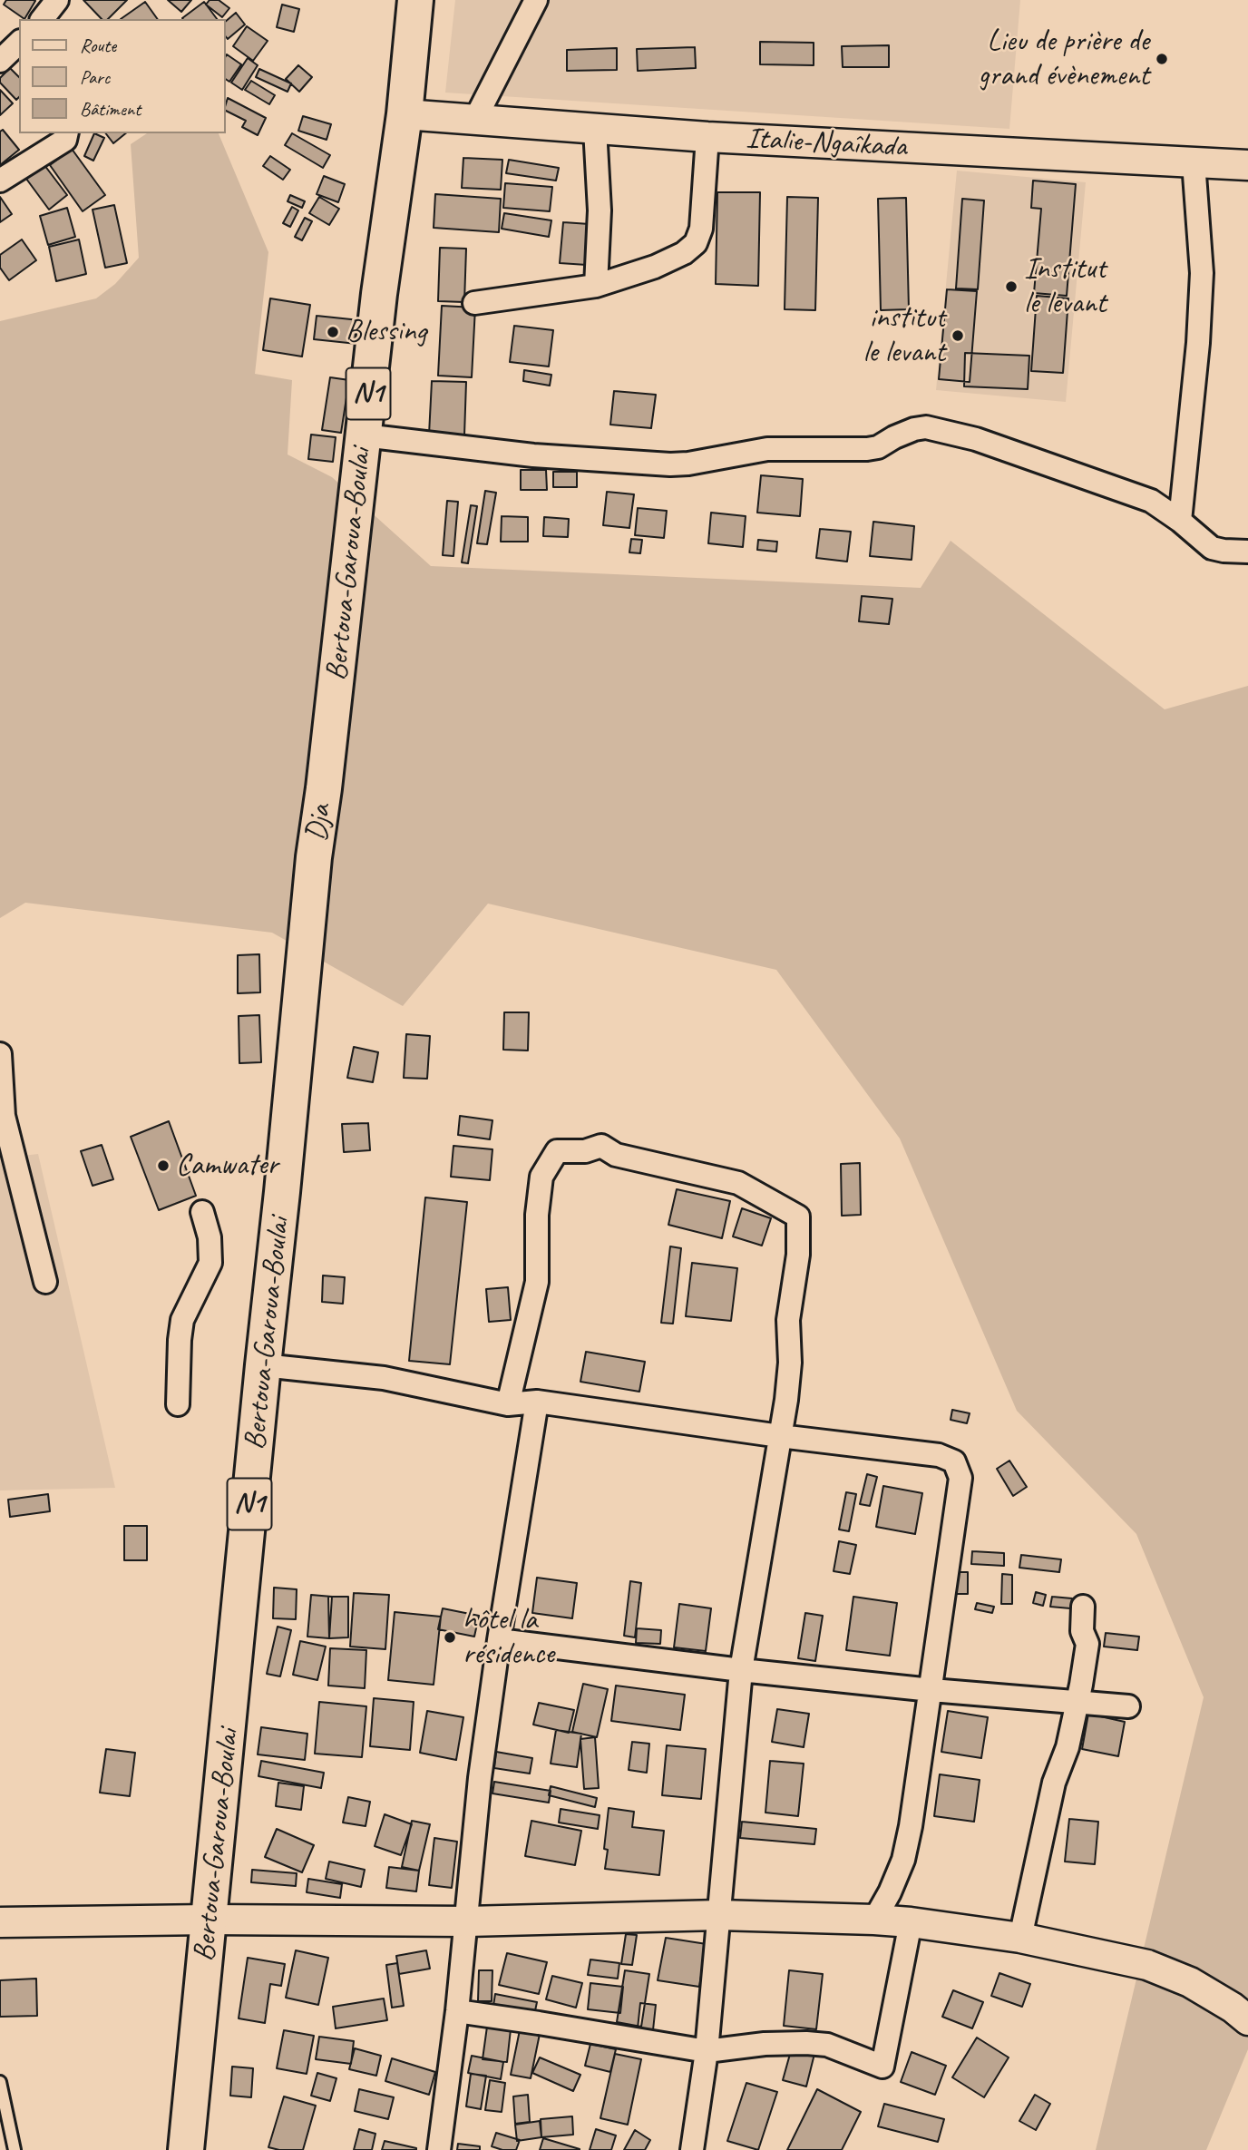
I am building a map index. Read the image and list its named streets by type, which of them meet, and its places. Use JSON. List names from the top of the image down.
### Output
{
  "streets": {
    "highway": ["N1", "Bertoua-Garoua-Boulai", "Dja"],
    "street": ["Italie-Ngaîkada"]
  },
  "crossings": [
    ["Italie-Ngaîkada", "Bertoua-Garoua-Boulai"],
    ["Bertoua-Garoua-Boulai", "Dja"]
  ],
  "places": [
    "Lieu de prière de grand évènement",
    "Institut le levant",
    "Blessing",
    "institut le levant",
    "Camwater",
    "hôtel la résidence"
  ],
  "legend": ["Route", "Parc", "Bâtiment"]
}
